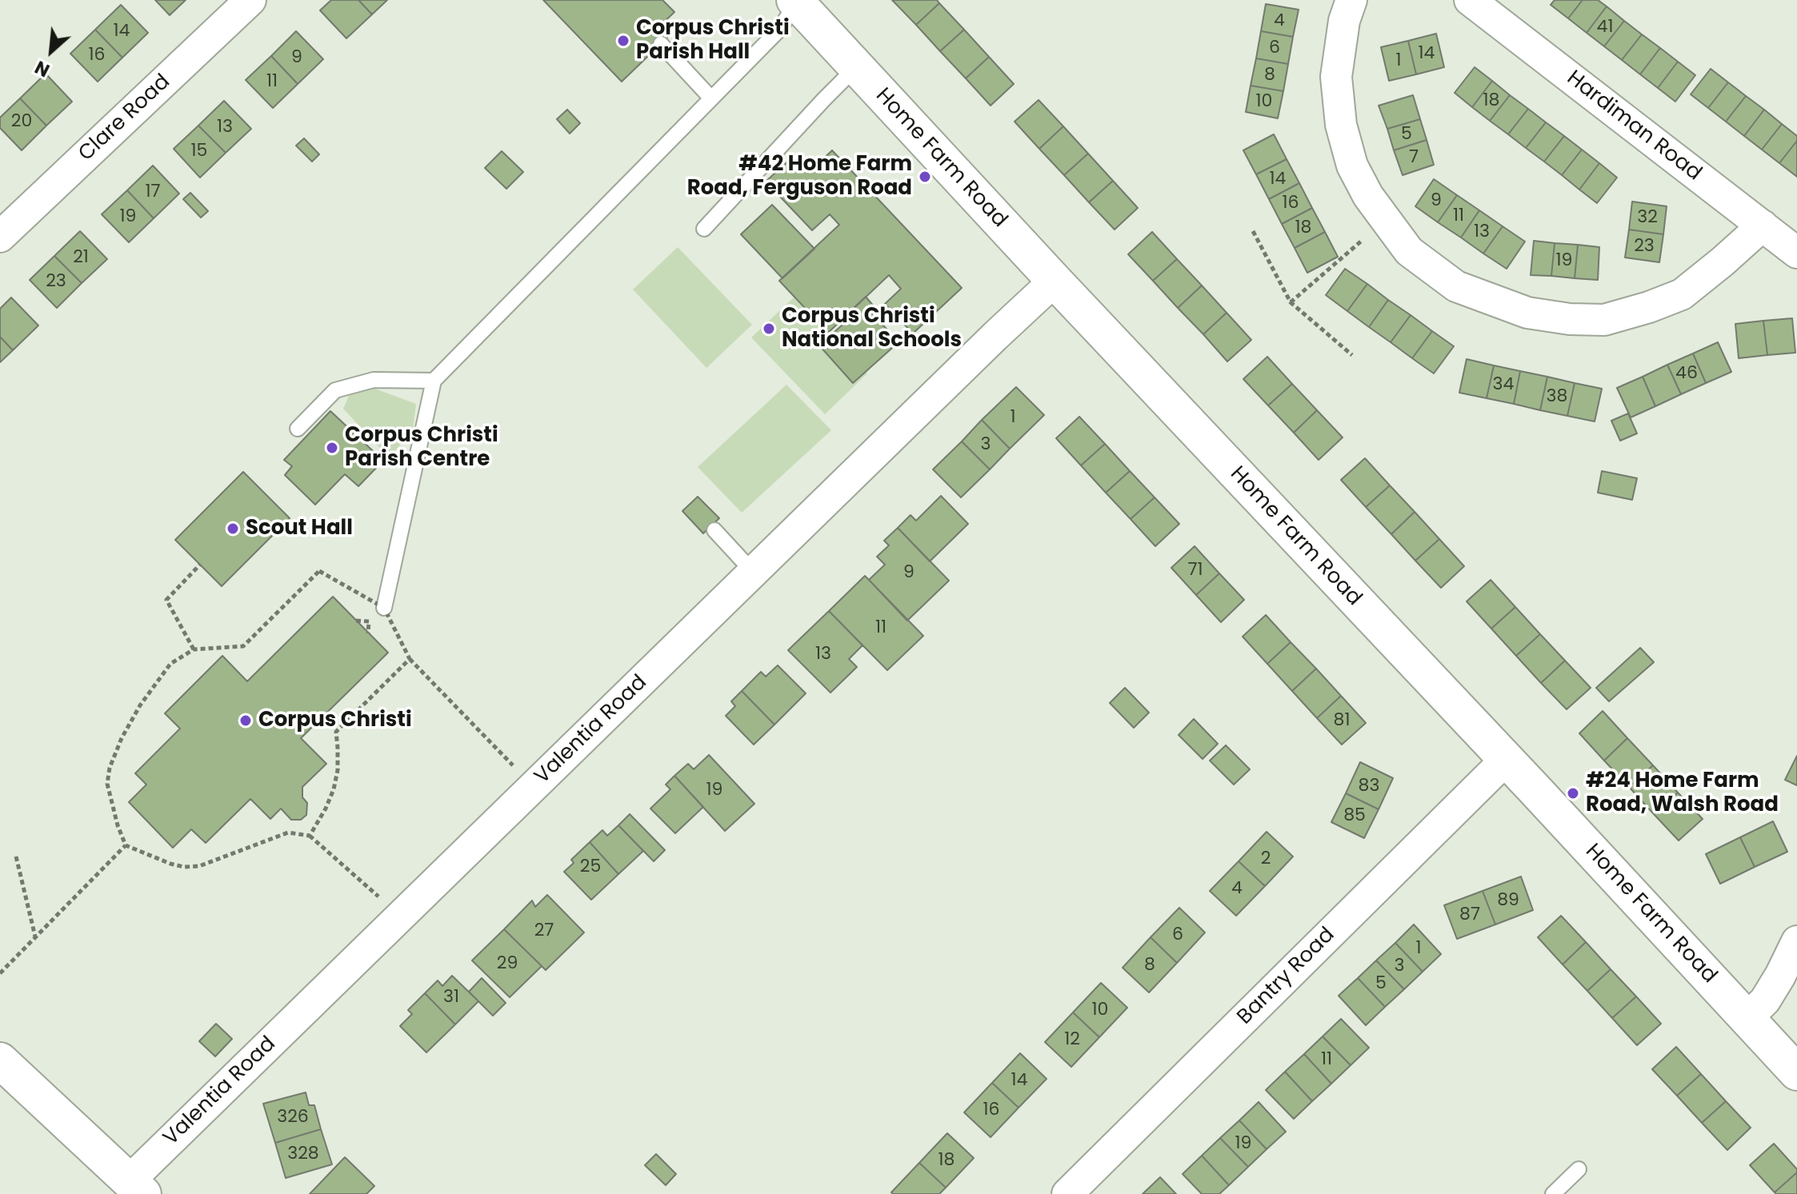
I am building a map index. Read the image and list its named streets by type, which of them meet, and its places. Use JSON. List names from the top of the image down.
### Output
{
  "streets": {
    "street": [
      "Clare Road",
      "Hardiman Road",
      "Home Farm Road",
      "Valentia Road",
      "Bantry Road"
    ]
  },
  "crossings": [
    ["Home Farm Road", "Valentia Road"],
    ["Home Farm Road", "Bantry Road"]
  ],
  "places": [
    "Corpus Christi Parish Hall",
    "#42 Home Farm Road, Ferguson Road",
    "Corpus Christi National Schools",
    "Corpus Christi Parish Centre",
    "Scout Hall",
    "Corpus Christi",
    "#24 Home Farm Road, Walsh Road"
  ],
  "house_numbers": [
    "4",
    "41",
    "14",
    "6",
    "14",
    "16",
    "9",
    "1",
    "8",
    "11",
    "18",
    "10",
    "20",
    "13",
    "5",
    "15",
    "7",
    "14",
    "17",
    "9",
    "16",
    "11",
    "19",
    "32",
    "18",
    "13",
    "23",
    "21",
    "19",
    "23",
    "46",
    "34",
    "38",
    "1",
    "3",
    "71",
    "9",
    "11",
    "13",
    "81",
    "83",
    "19",
    "85",
    "2",
    "25",
    "4",
    "89",
    "87",
    "27",
    "6",
    "1",
    "29",
    "8",
    "3",
    "5",
    "31",
    "10",
    "12",
    "11",
    "14",
    "16",
    "326",
    "19",
    "328",
    "18"
  ],
  "north": "bottom left"
}
